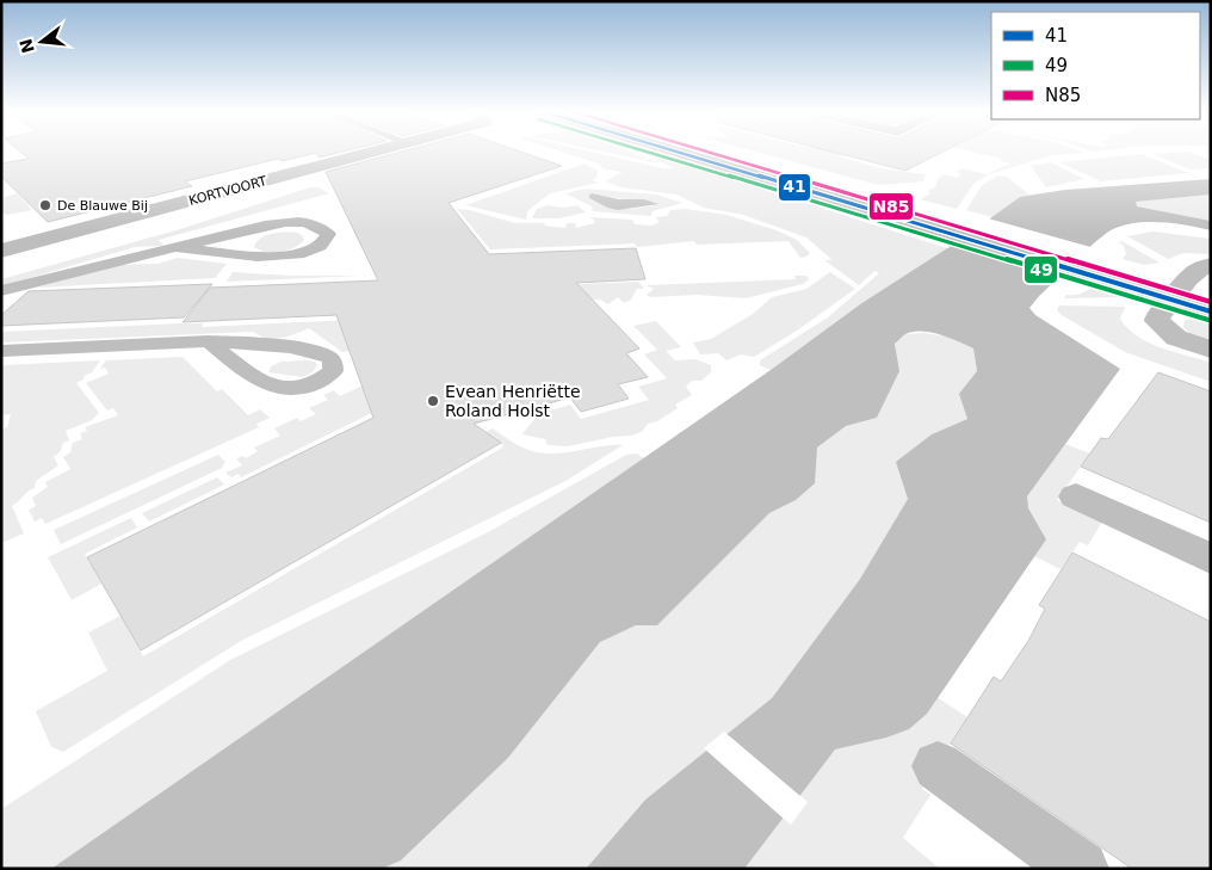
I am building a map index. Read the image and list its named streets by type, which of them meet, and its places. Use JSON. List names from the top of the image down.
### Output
{
  "streets": {
    "street": ["KORTVOORT"]
  },
  "places": ["De Blauwe Bij", "Evean Henriëtte Roland Holst"],
  "lines": ["transit line 41", "transit line 49", "transit line N85"],
  "legend": ["41", "49", "N85"],
  "north": "left"
}
